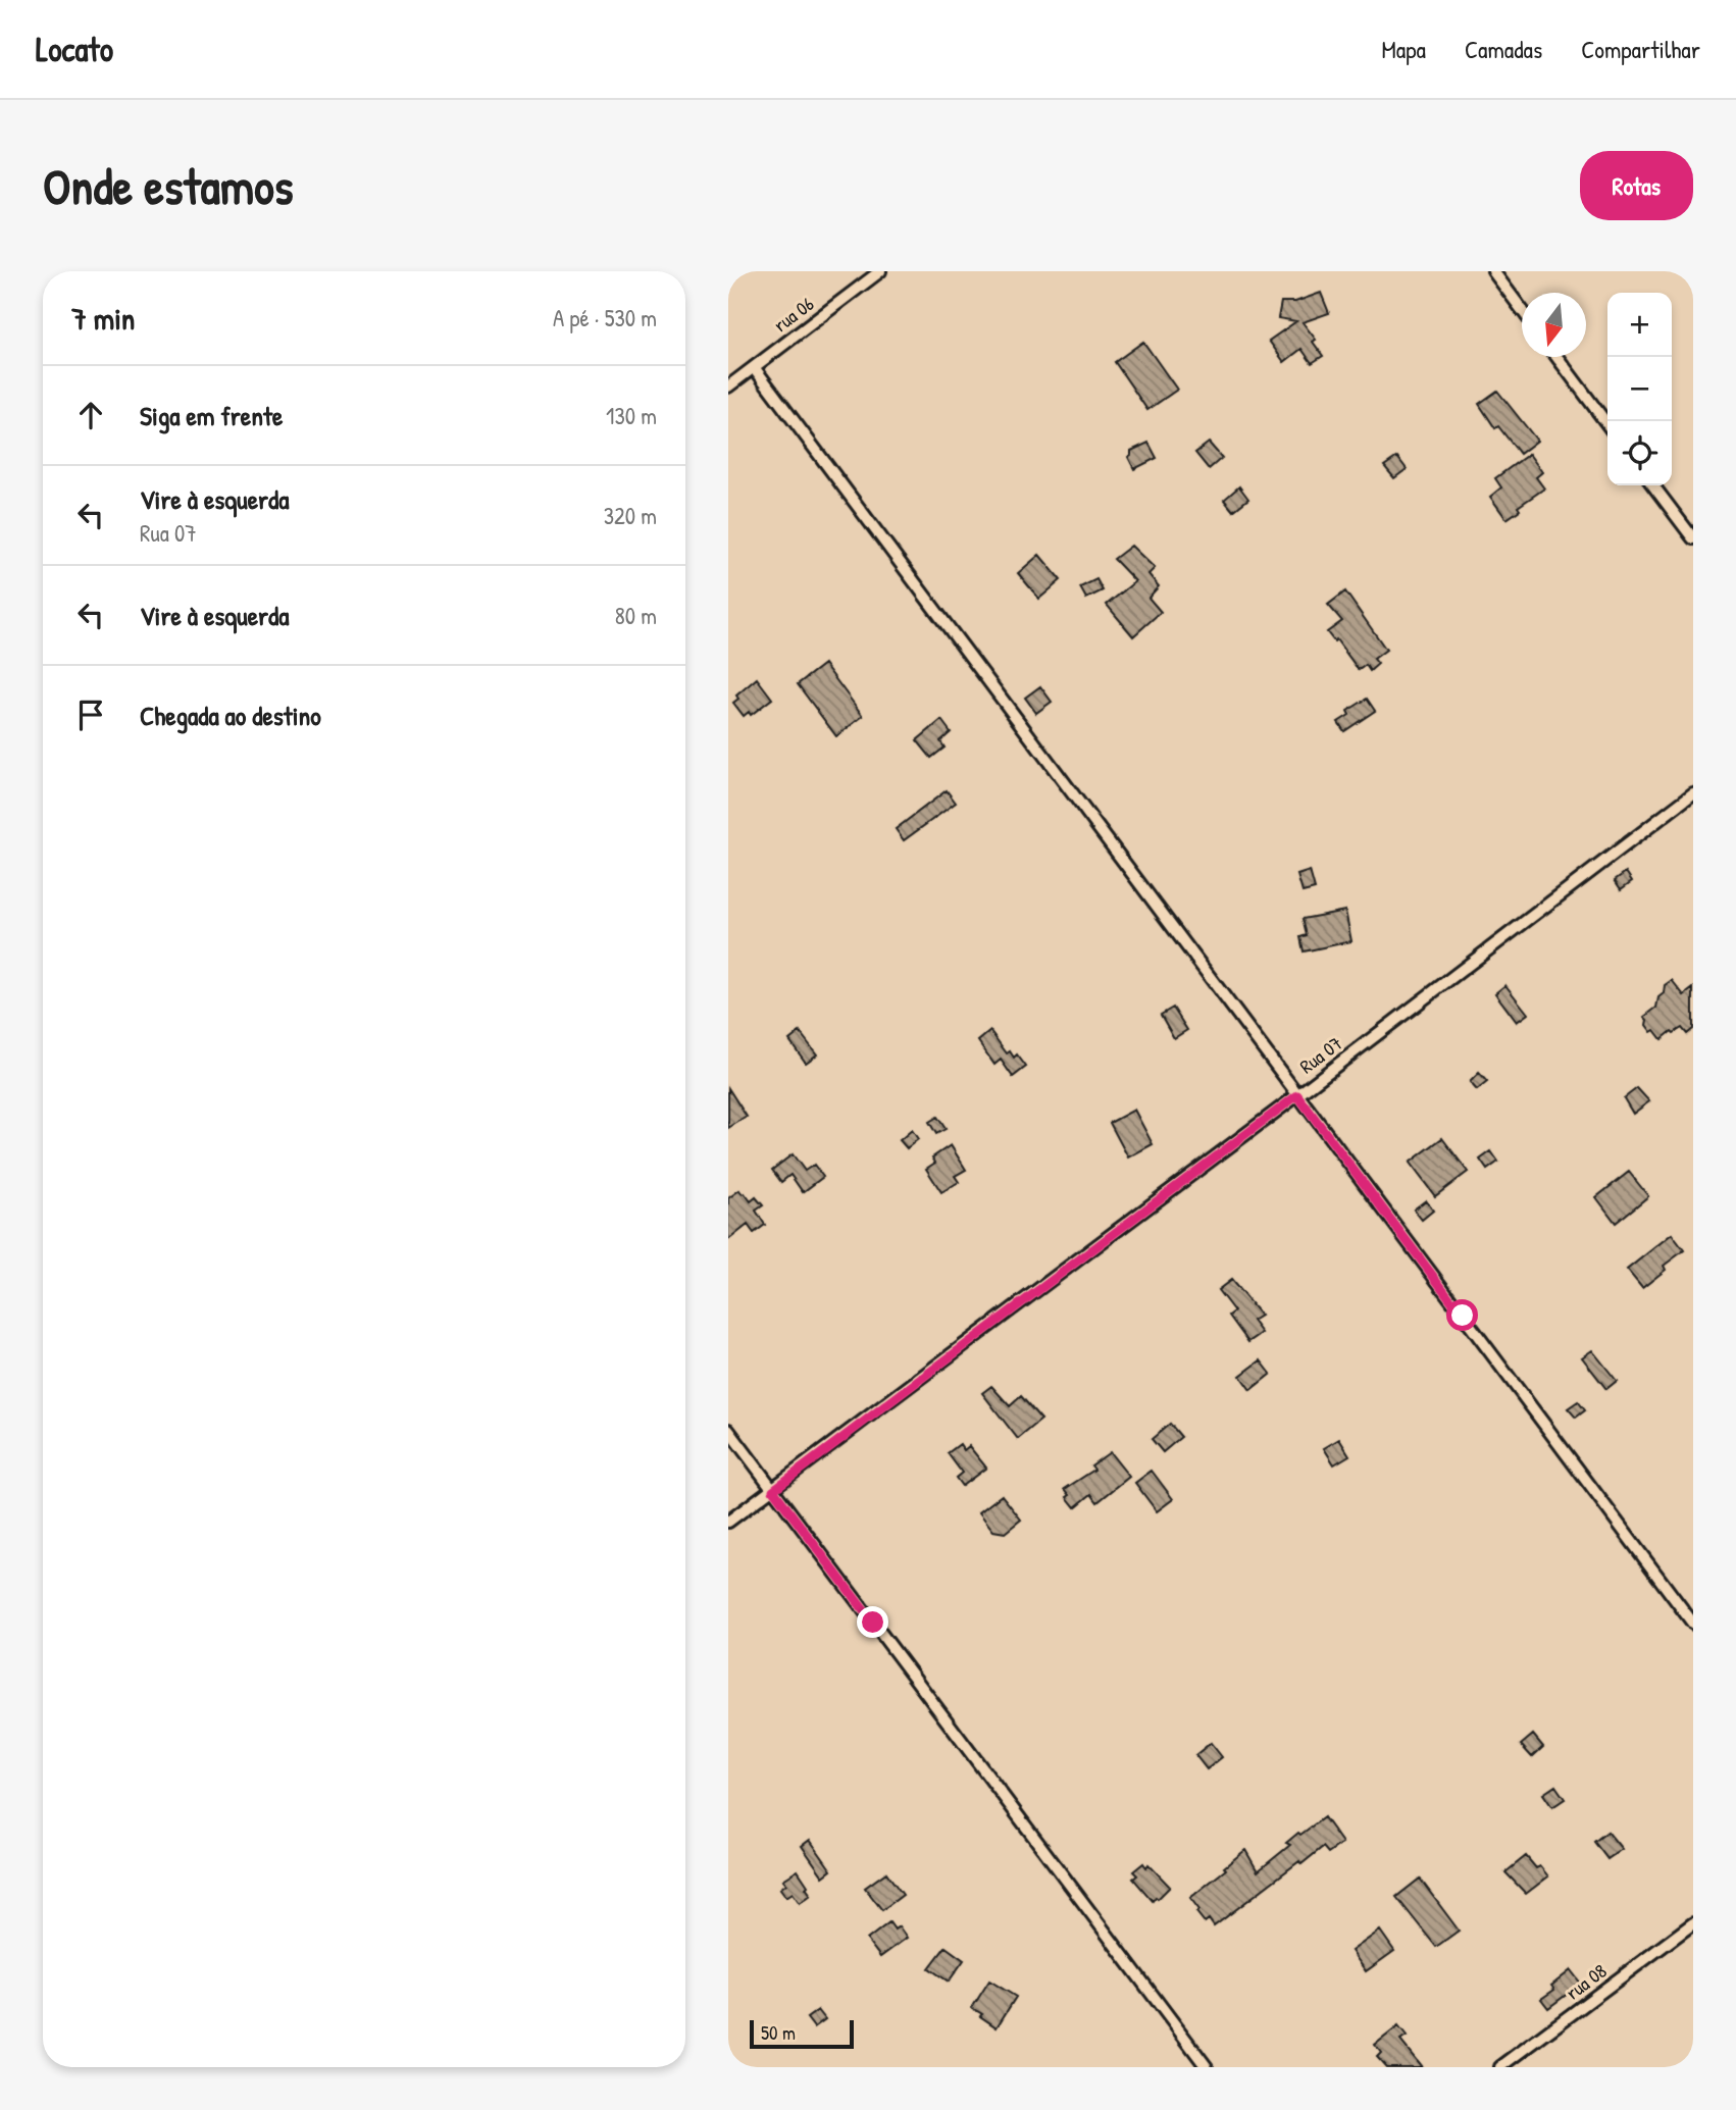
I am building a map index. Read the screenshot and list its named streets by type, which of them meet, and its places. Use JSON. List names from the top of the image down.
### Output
{
  "streets": {
    "street": ["rua 06", "Rua 07", "rua 08"]
  },
  "scale_bar": "50 m",
  "north": "bottom",
  "page": {
    "header": "Locato",
    "nav": ["Mapa", "Camadas", "Compartilhar"],
    "buttons": "Rotas",
    "title": "Onde estamos",
    "heading": ["7 min", "A pé · 530 m"],
    "map_buttons": ["+", "−"],
    "list": [
      ["Siga em frente", "130 m"],
      ["Vire à esquerda", "Rua 07", "320 m"],
      ["Vire à esquerda", "80 m"],
      "Chegada ao destino"
    ],
    "scale": "50 m"
  }
}
